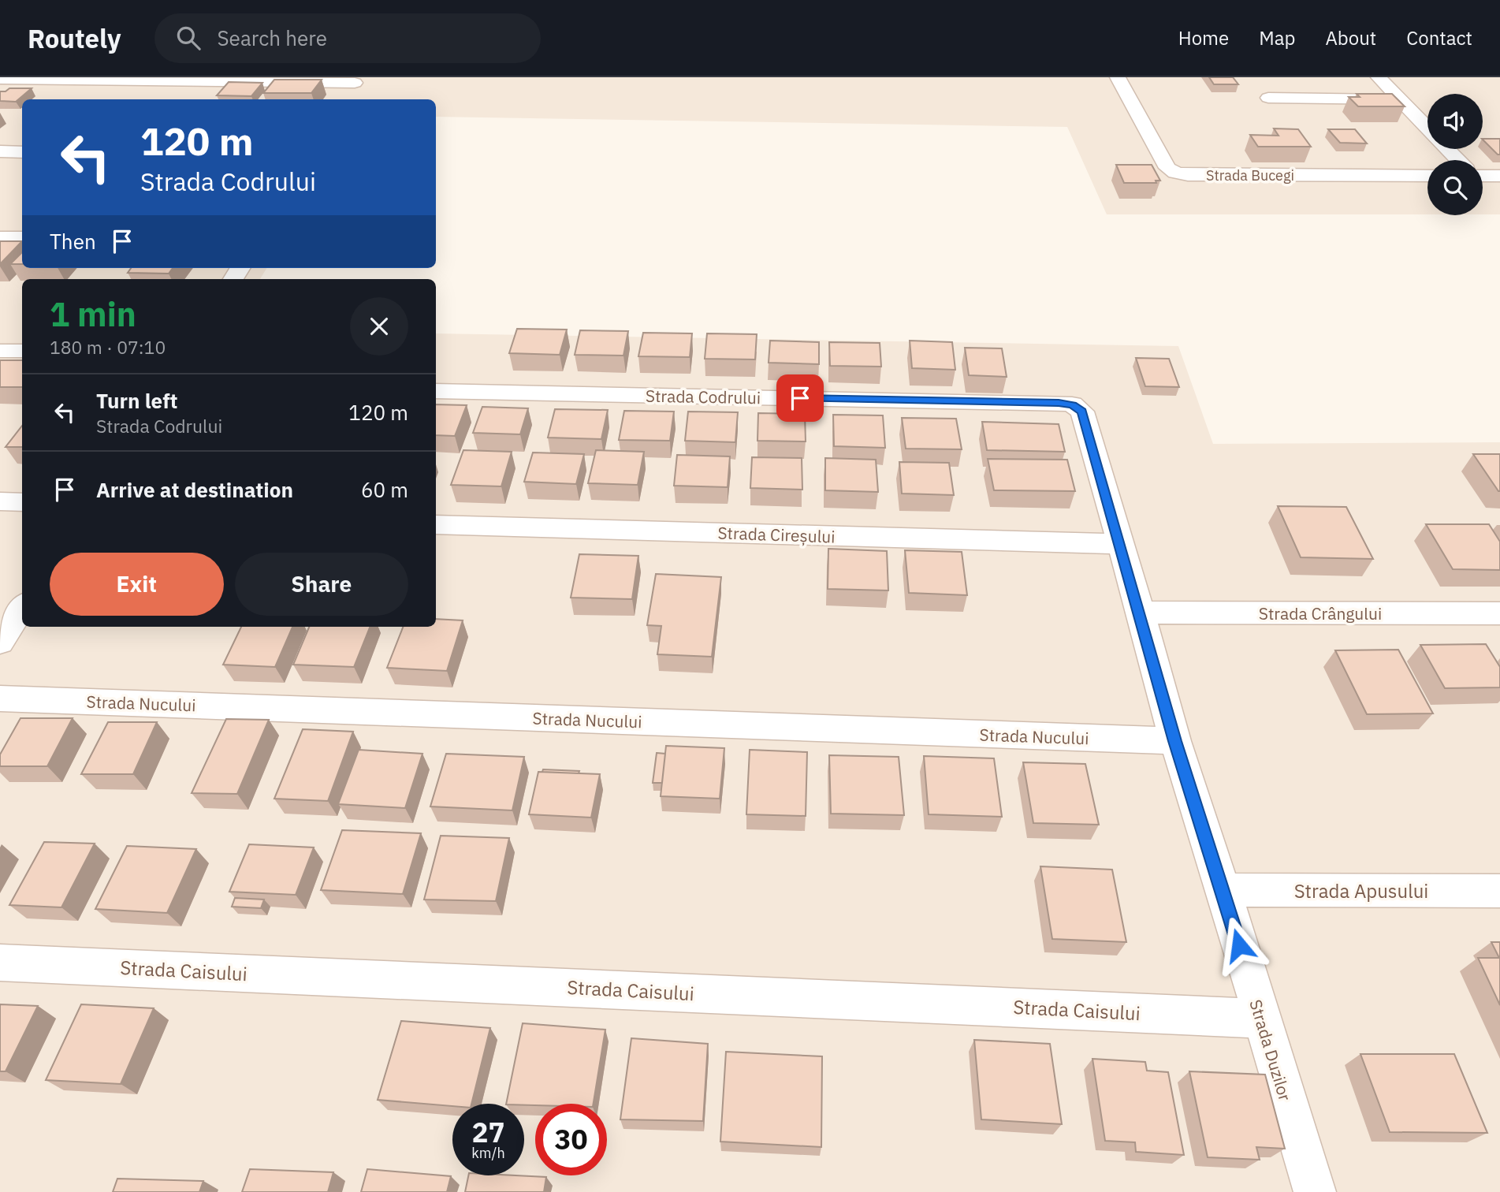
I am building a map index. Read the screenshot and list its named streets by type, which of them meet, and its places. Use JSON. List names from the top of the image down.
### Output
{
  "streets": {
    "street": [
      "Strada Bucegi",
      "Strada Codrului",
      "Strada Cireșului",
      "Strada Crângului",
      "Strada Nucului",
      "Strada Apusului",
      "Strada Caisului",
      "Strada Duzilor"
    ]
  },
  "crossings": [
    ["Strada Codrului", "Strada Duzilor"],
    ["Strada Cireșului", "Strada Duzilor"],
    ["Strada Crângului", "Strada Duzilor"],
    ["Strada Nucului", "Strada Duzilor"],
    ["Strada Apusului", "Strada Duzilor"],
    ["Strada Caisului", "Strada Duzilor"]
  ],
  "page": {
    "header": "Routely",
    "search": "Search here",
    "nav": [
      "Home",
      "Map",
      "About",
      "Contact"
    ],
    "turn": ["120 m", "Strada Codrului"],
    "then": "Then",
    "heading": ["1 min", "180 m · 07:10"],
    "list": [
      {
        "name": "Turn left",
        "note": "Strada Codrului",
        "value": "120 m"
      },
      {
        "name": "Arrive at destination",
        "value": "60 m"
      }
    ],
    "buttons": ["Exit", "Share"],
    "speed": "27 km/h",
    "limit": "30"
  }
}
